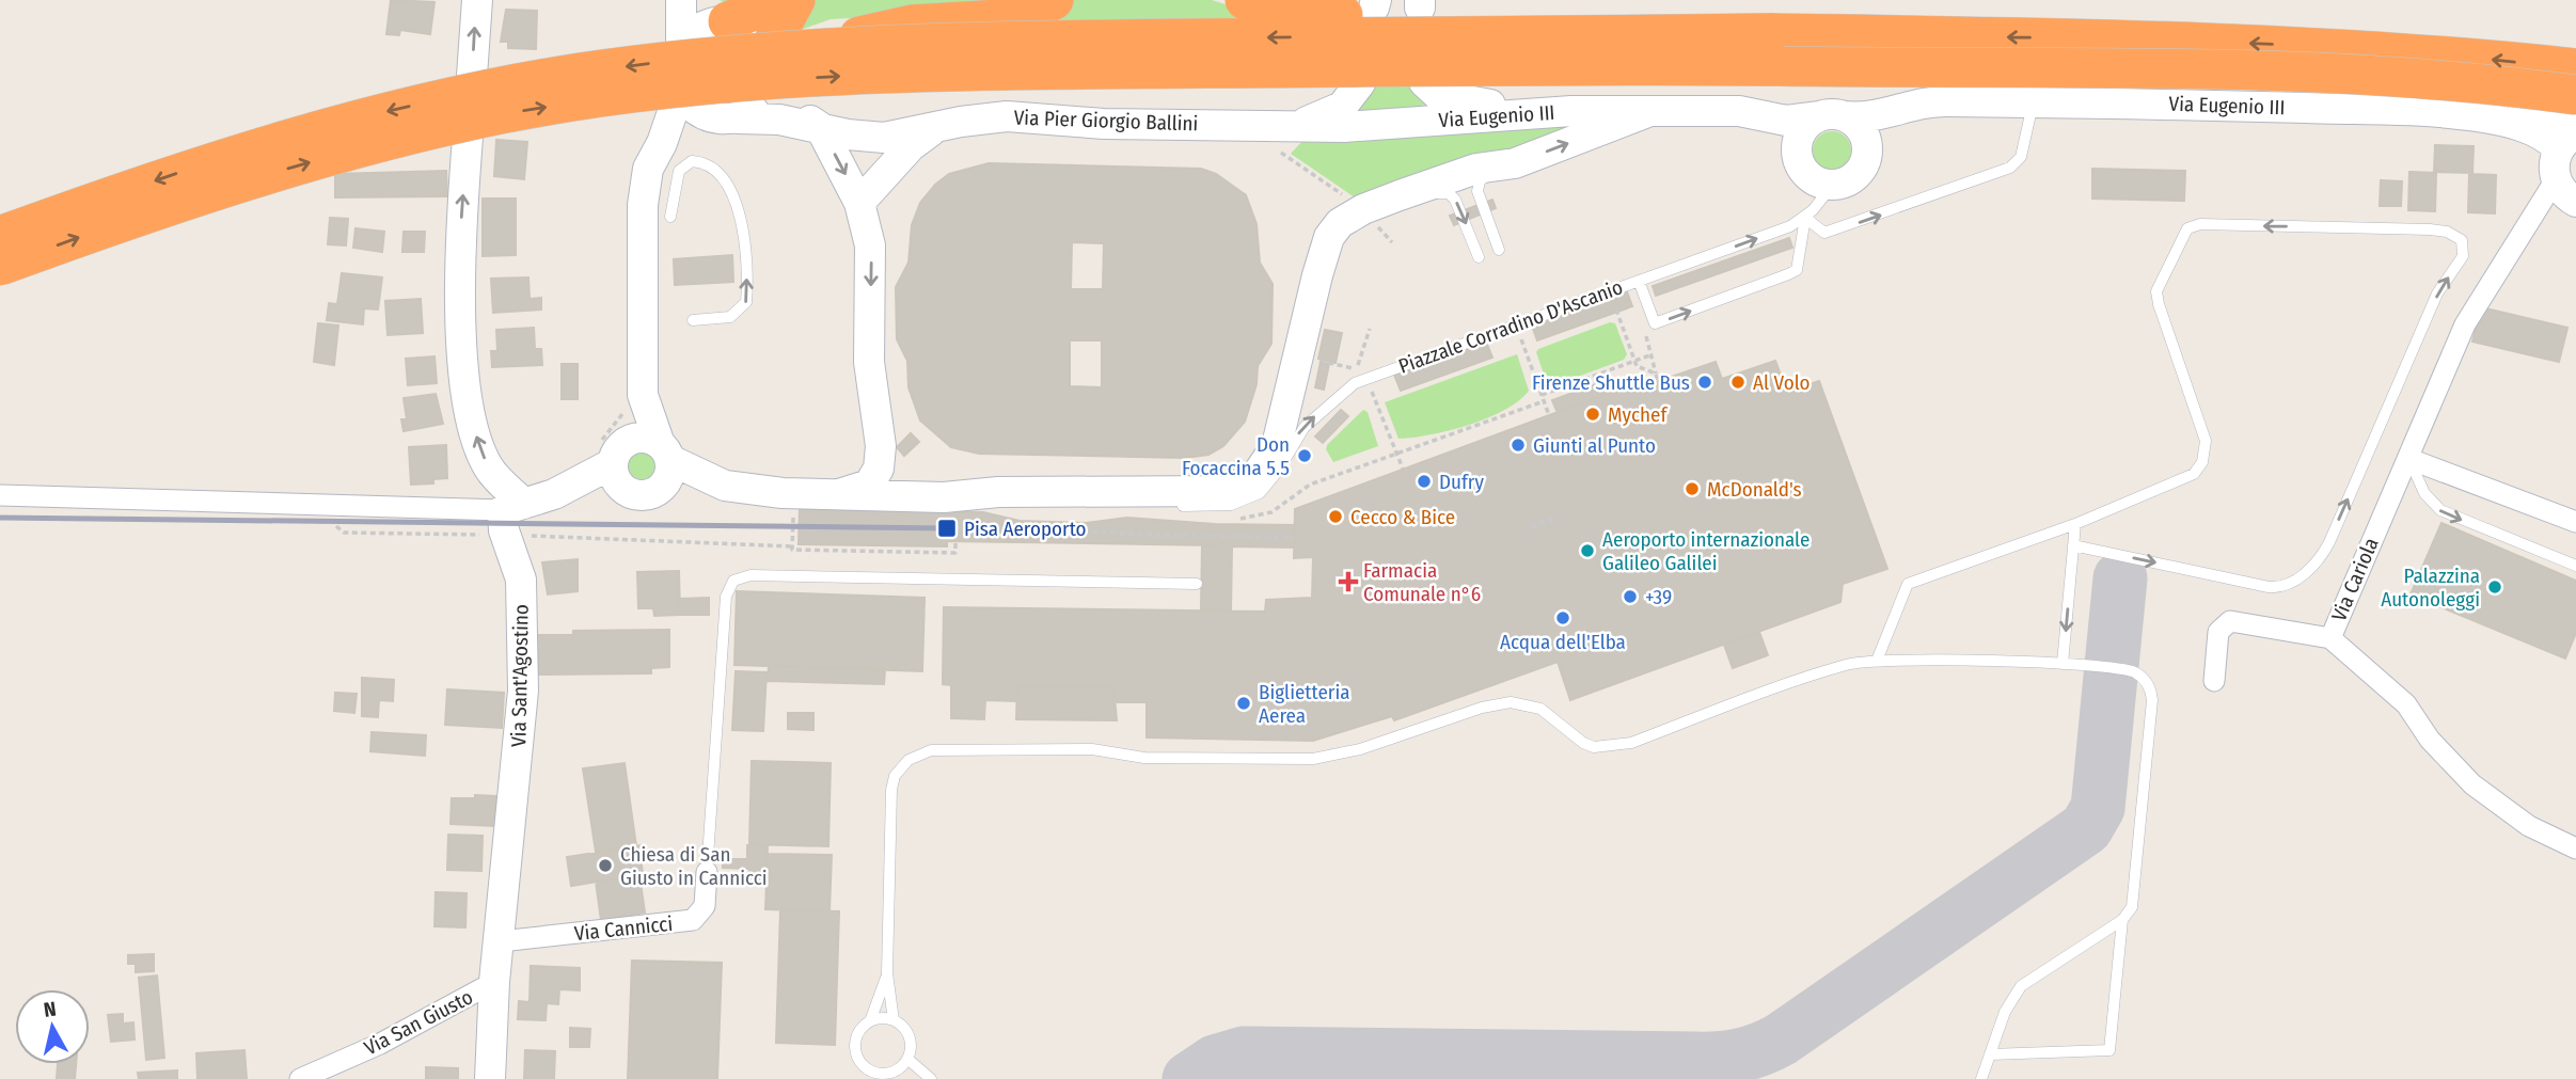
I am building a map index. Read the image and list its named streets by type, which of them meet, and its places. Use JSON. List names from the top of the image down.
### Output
{
  "streets": {
    "street": [
      "Via Eugenio III",
      "Via Pier Giorgio Ballini",
      "Via Cariola",
      "Via Sant'Agostino",
      "Via Cannicci",
      "Via San Giusto"
    ],
    "lane": ["Piazzale Corradino D'Ascanio"]
  },
  "crossings": [
    ["Via Eugenio III", "Via Pier Giorgio Ballini"],
    ["Via Pier Giorgio Ballini", "Piazzale Corradino D'Ascanio"],
    ["Via Sant'Agostino", "Via Cannicci"],
    ["Via Sant'Agostino", "Via San Giusto"]
  ],
  "one_way": ["Piazzale Corradino D'Ascanio"],
  "places": {
    "other": [
      "Firenze Shuttle Bus",
      "Al Volo",
      "Mychef",
      "Giunti al Punto",
      "Don Focaccina 5.5",
      "Dufry",
      "McDonald's",
      "Cecco & Bice",
      "Aeroporto internazionale Galileo Galilei",
      "Palazzina Autonoleggi",
      "+39",
      "Acqua dell'Elba",
      "Biglietteria Aerea",
      "Chiesa di San Giusto in Cannicci"
    ],
    "transit": ["Pisa Aeroporto"],
    "health": ["Farmacia Comunale n°6"]
  },
  "north": "top"
}
